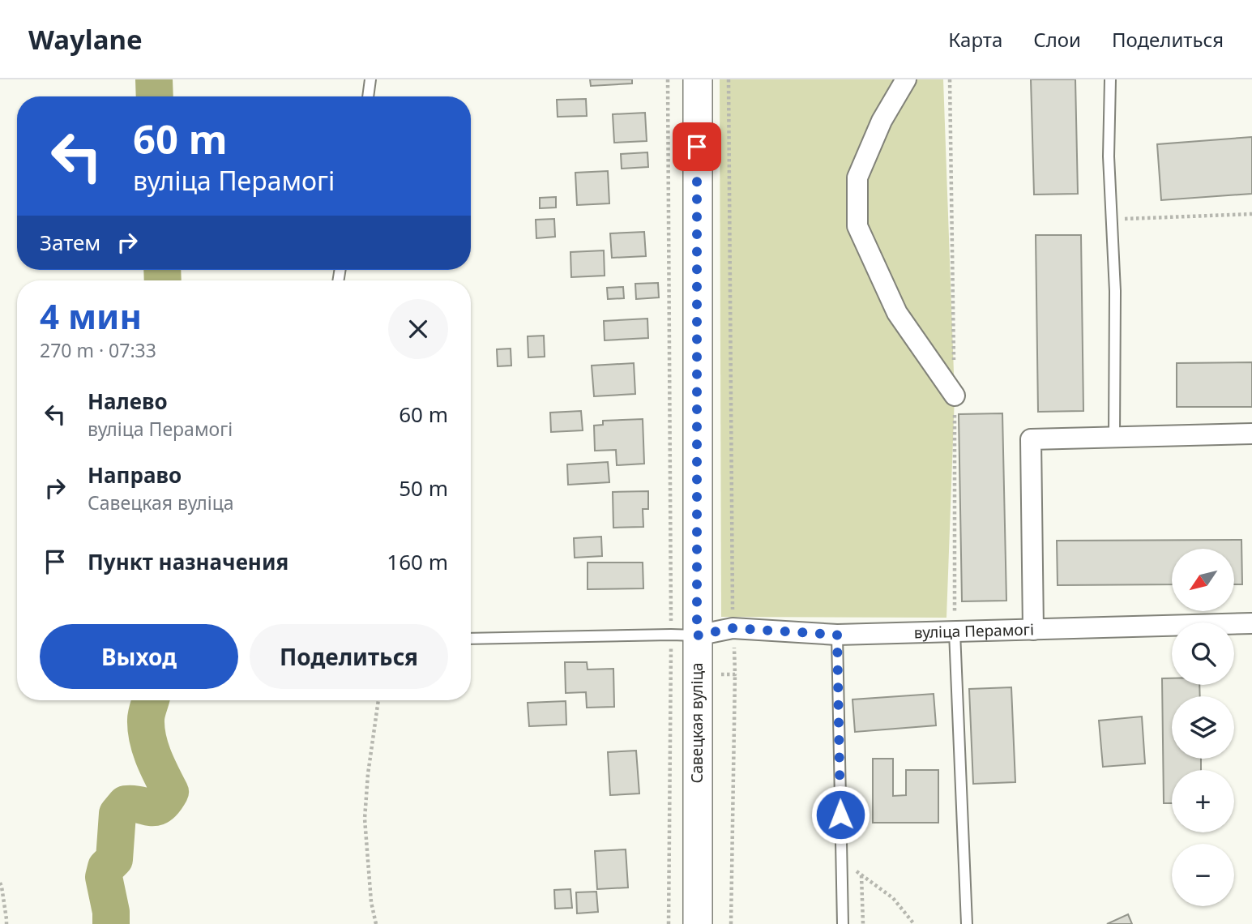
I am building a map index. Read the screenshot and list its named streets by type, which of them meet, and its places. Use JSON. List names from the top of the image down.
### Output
{
  "streets": {
    "main road": ["Савецкая вуліца"],
    "street": ["вуліца Перамогі"]
  },
  "crossings": [
    ["вуліца Перамогі", "Савецкая вуліца"]
  ],
  "north": "bottom left",
  "page": {
    "header": "Waylane",
    "nav": ["Карта", "Слои", "Поделиться"],
    "turn": ["60 m", "вуліца Перамогі"],
    "then": "Затем",
    "heading": ["4 мин", "270 m · 07:33"],
    "list": [
      {
        "name": "Налево",
        "note": "вуліца Перамогі",
        "value": "60 m"
      },
      {
        "name": "Направо",
        "note": "Савецкая вуліца",
        "value": "50 m"
      },
      {
        "name": "Пункт назначения",
        "value": "160 m"
      }
    ],
    "map_buttons": ["+", "−"],
    "buttons": ["Выход", "Поделиться"]
  }
}
